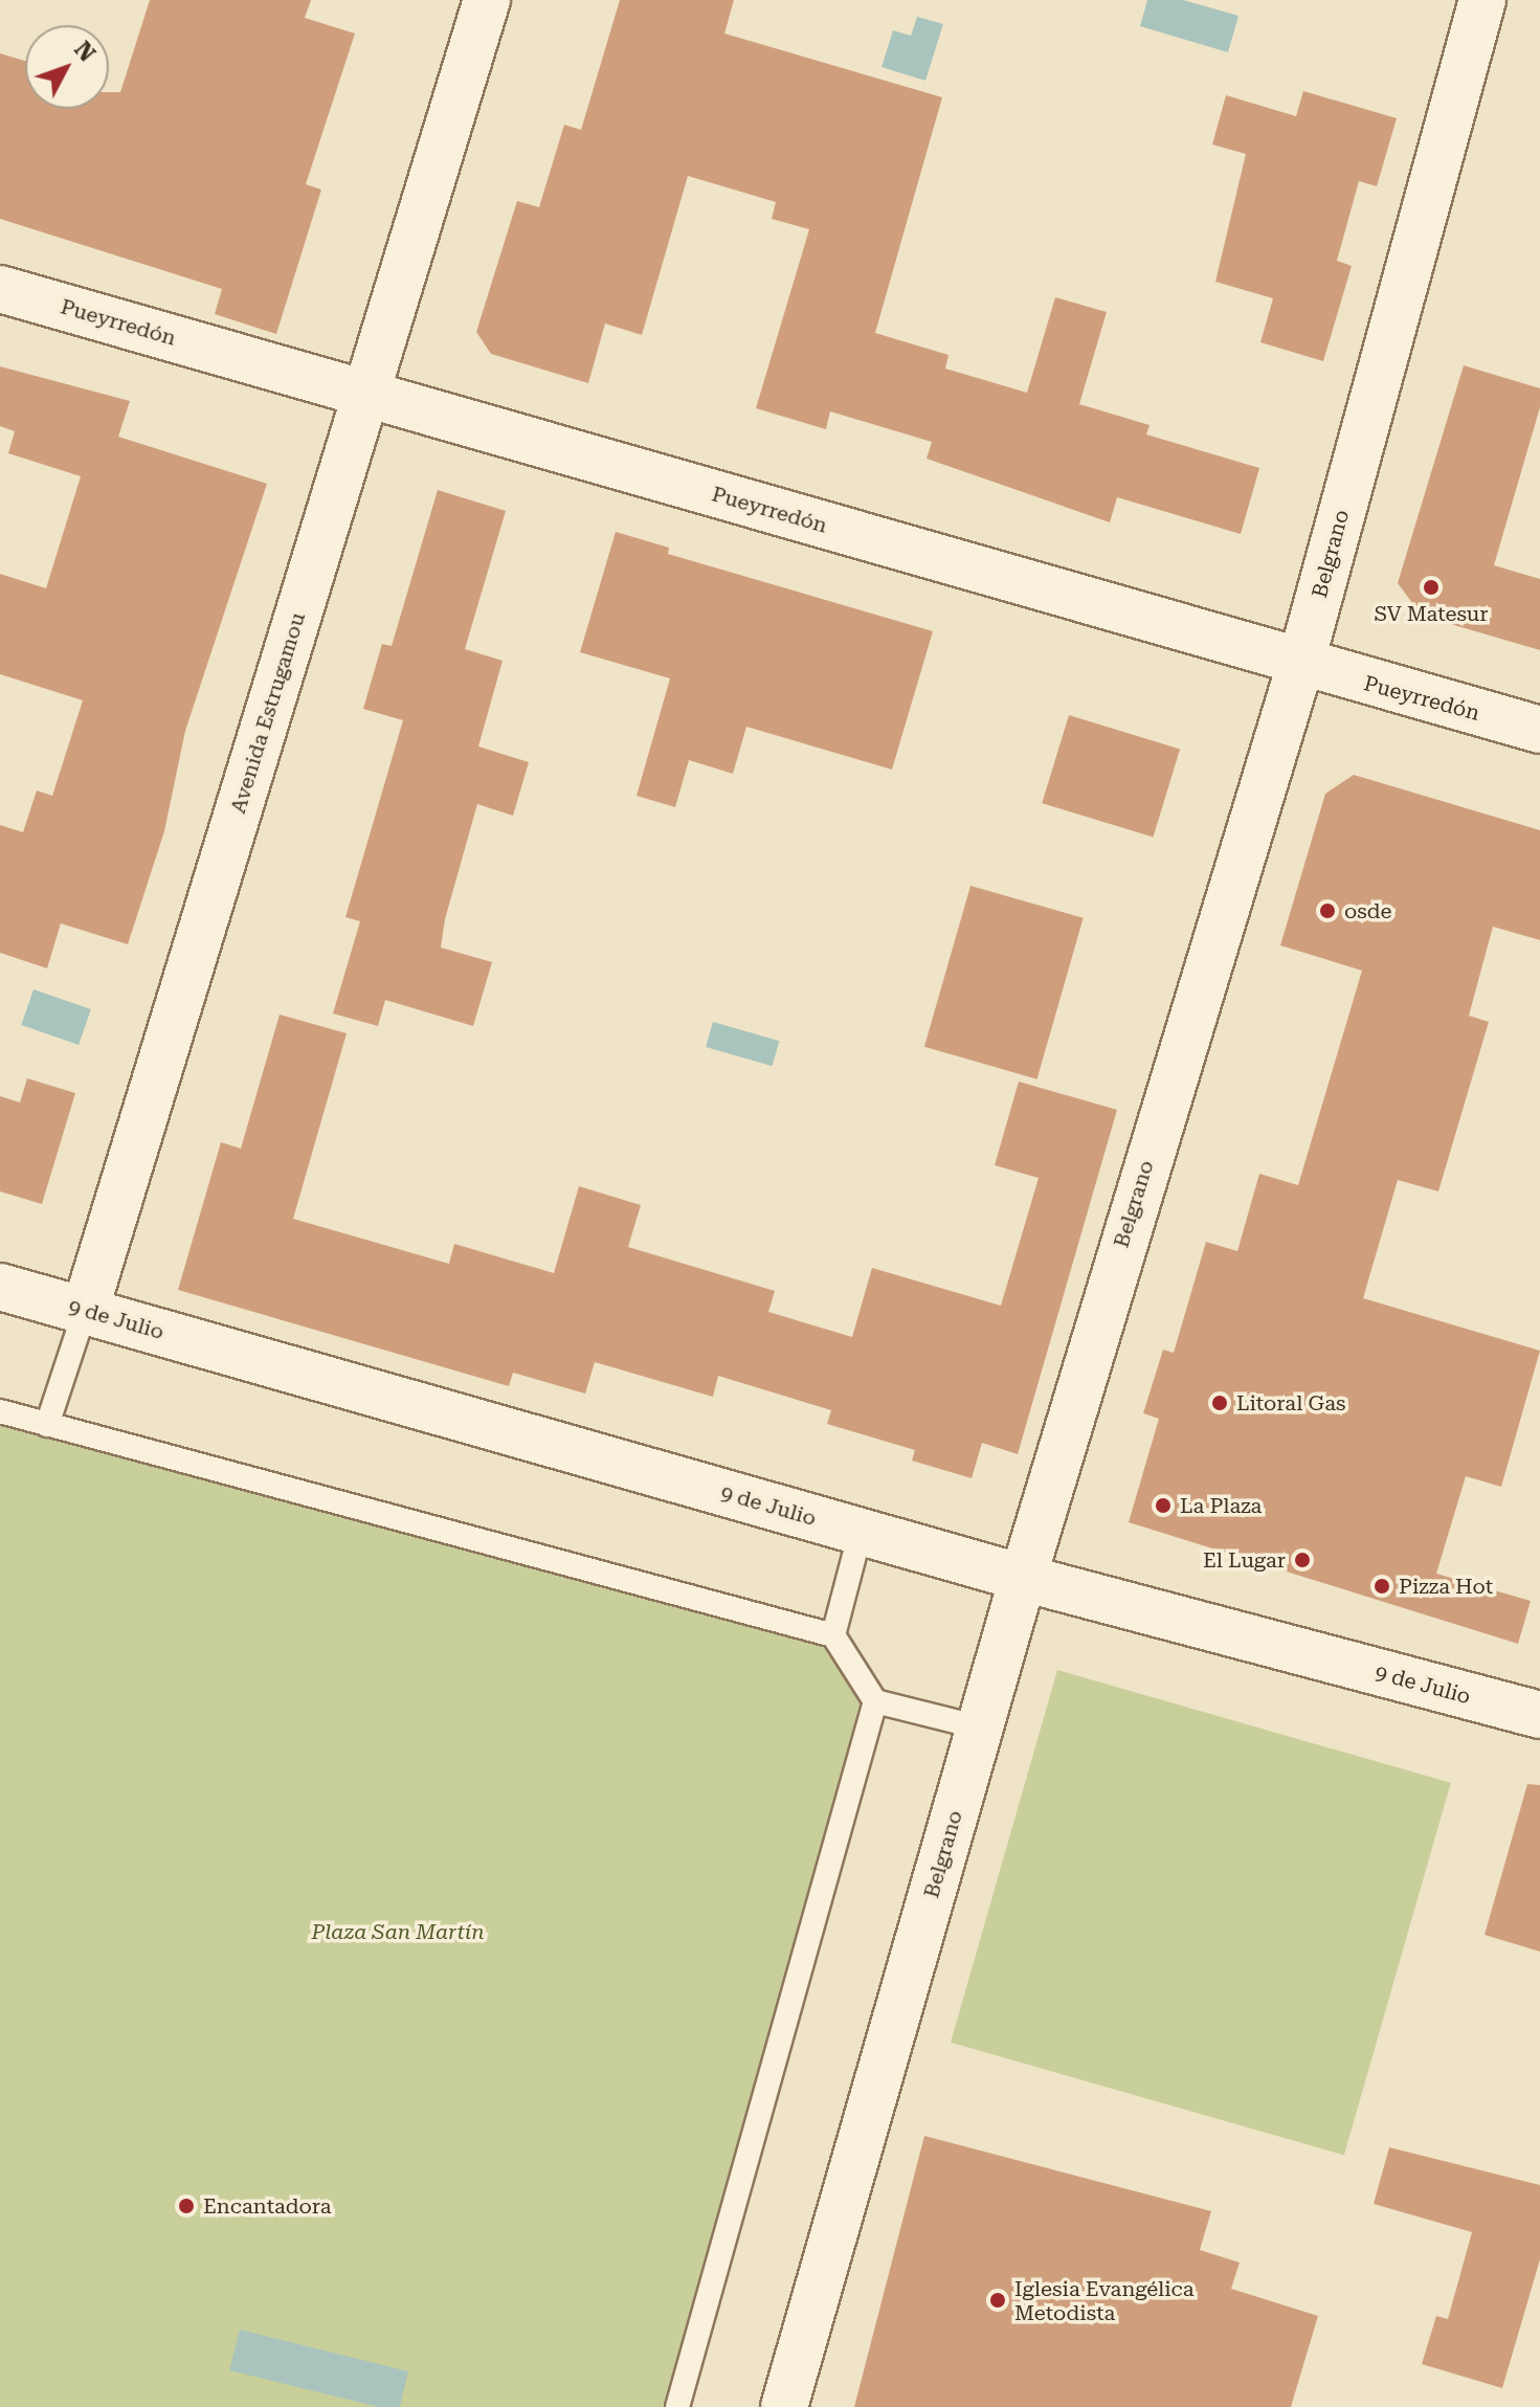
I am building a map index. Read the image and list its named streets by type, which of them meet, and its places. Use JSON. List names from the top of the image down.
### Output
{
  "streets": {
    "street": [
      "Pueyrredón",
      "Belgrano",
      "Avenida Estrugamou",
      "9 de Julio"
    ]
  },
  "crossings": [
    ["Pueyrredón", "Belgrano"],
    ["Pueyrredón", "Avenida Estrugamou"],
    ["Belgrano", "9 de Julio"],
    ["Avenida Estrugamou", "9 de Julio"]
  ],
  "parks": ["Plaza San Martín"],
  "places": [
    "SV Matesur",
    "osde",
    "Litoral Gas",
    "La Plaza",
    "El Lugar",
    "Pizza Hot",
    "Encantadora",
    "Iglesia Evangélica Metodista"
  ],
  "north": "top right"
}
